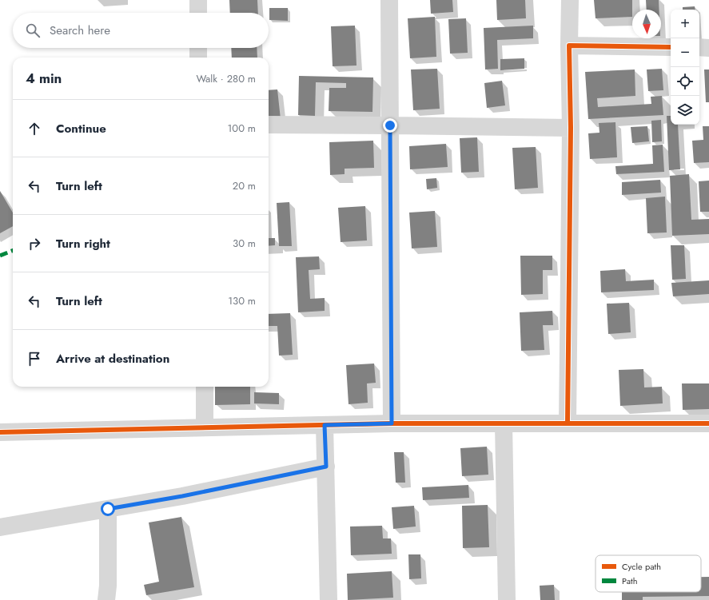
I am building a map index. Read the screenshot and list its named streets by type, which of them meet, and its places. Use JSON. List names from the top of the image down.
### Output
{
  "legend": ["Cycle path", "Path"],
  "north": "bottom",
  "page": {
    "map_buttons": ["+", "−"],
    "search": "Search here",
    "heading": ["4 min", "Walk · 280 m"],
    "list": [
      ["Continue", "100 m"],
      ["Turn left", "20 m"],
      ["Turn right", "30 m"],
      ["Turn left", "130 m"],
      "Arrive at destination"
    ]
  }
}
